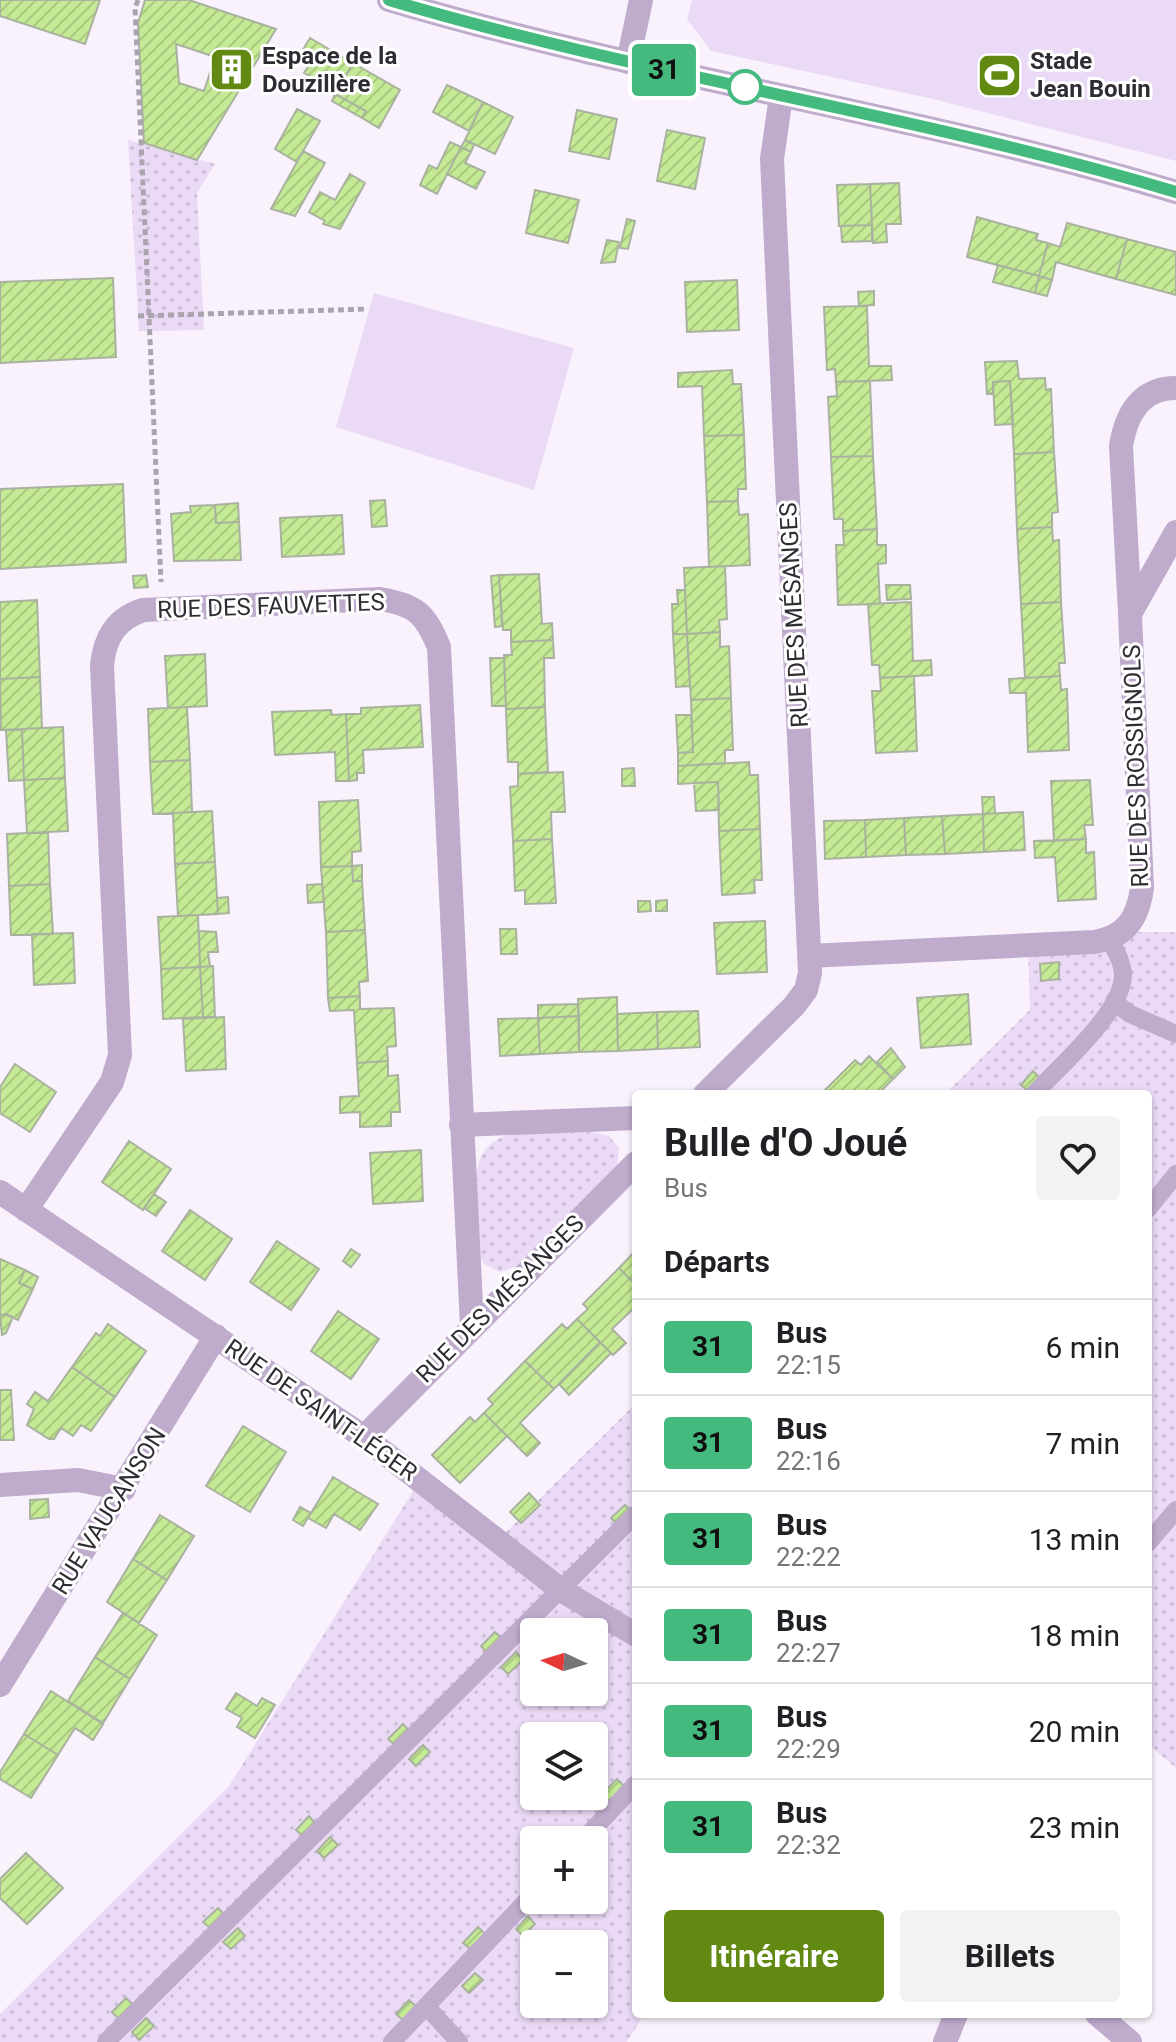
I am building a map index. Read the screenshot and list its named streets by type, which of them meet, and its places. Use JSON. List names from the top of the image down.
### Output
{
  "streets": {
    "street": [
      "RUE DES FAUVETTES",
      "RUE DES MÉSANGES",
      "RUE DES ROSSIGNOLS",
      "RUE DE SAINT-LÉGER",
      "RUE VAUCANSON"
    ]
  },
  "crossings": [
    ["RUE DES FAUVETTES", "RUE DES MÉSANGES"],
    ["RUE DES FAUVETTES", "RUE DE SAINT-LÉGER"],
    ["RUE DES MÉSANGES", "RUE DE SAINT-LÉGER"],
    ["RUE DE SAINT-LÉGER", "RUE VAUCANSON"]
  ],
  "places": {
    "building": ["Espace de la Douzillère"],
    "sports": ["Stade Jean Bouin"]
  },
  "lines": ["bus line 31"],
  "north": "left",
  "page": {
    "on_map": "31",
    "heading": [
      ["Bulle d'O Joué", "Bus"],
      "Départs"
    ],
    "list": [
      {
        "mark": "31",
        "name": "Bus",
        "note": "22:15",
        "value": "6 min"
      },
      {
        "mark": "31",
        "name": "Bus",
        "note": "22:16",
        "value": "7 min"
      },
      {
        "mark": "31",
        "name": "Bus",
        "note": "22:22",
        "value": "13 min"
      },
      {
        "mark": "31",
        "name": "Bus",
        "note": "22:27",
        "value": "18 min"
      },
      {
        "mark": "31",
        "name": "Bus",
        "note": "22:29",
        "value": "20 min"
      },
      {
        "mark": "31",
        "name": "Bus",
        "note": "22:32",
        "value": "23 min"
      }
    ],
    "map_buttons": ["+", "−"],
    "buttons": ["Itinéraire", "Billets"]
  }
}
